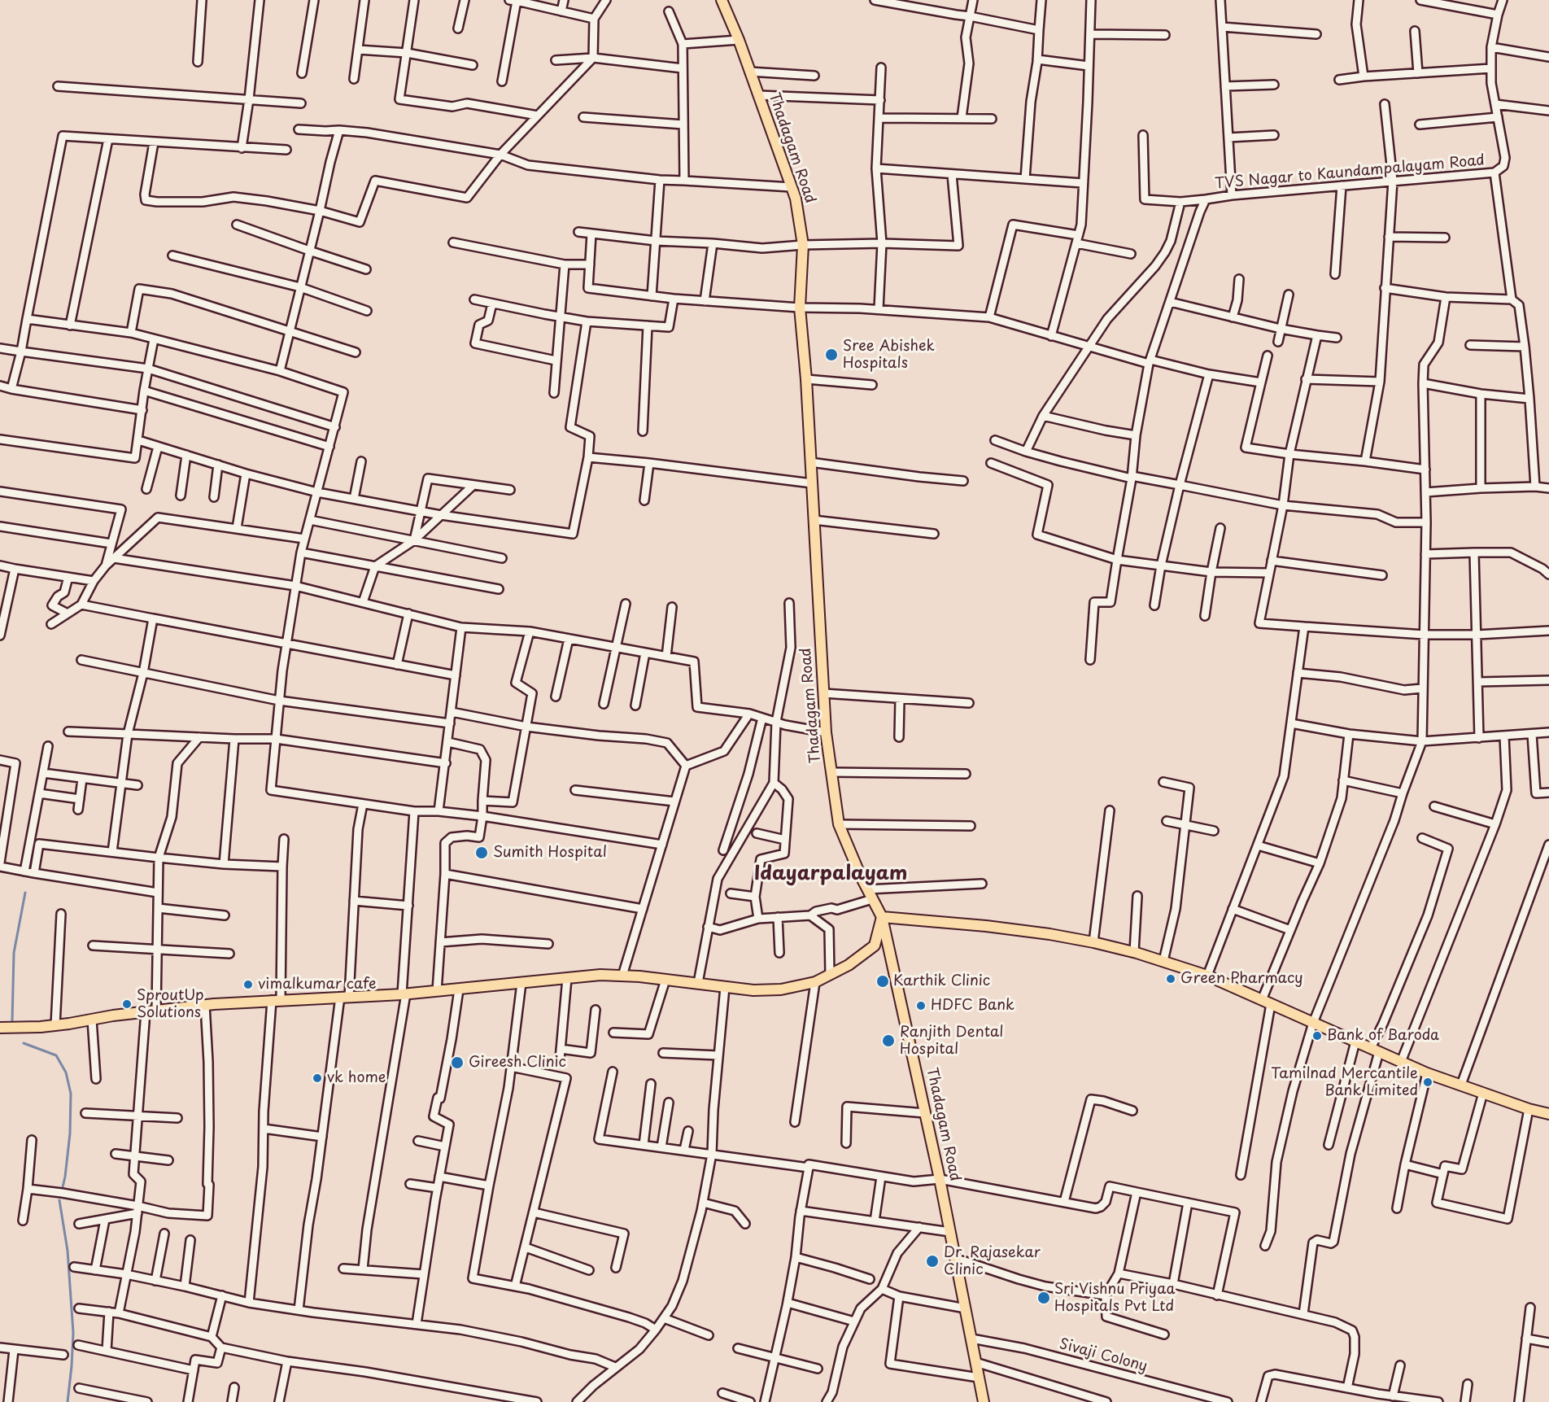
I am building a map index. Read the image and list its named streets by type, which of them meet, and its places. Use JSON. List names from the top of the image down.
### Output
{
  "streets": {
    "main road": ["Thadagam Road"],
    "street": ["TVS Nagar to Kaundampalayam Road", "Sivaji Colony"]
  },
  "crossings": [
    ["Thadagam Road", "Sivaji Colony"]
  ],
  "districts": ["Idayarpalayam"],
  "places": [
    "Sree Abishek Hospitals",
    "Sumith Hospital",
    "Green Pharmacy",
    "Karthik Clinic",
    "vimalkumar cafe",
    "SproutUp Solutions",
    "HDFC Bank",
    "Bank of Baroda",
    "Ranjith Dental Hospital",
    "Gireesh Clinic",
    "vk home",
    "Tamilnad Mercantile Bank Limited",
    "Dr. Rajasekar Clinic",
    "Sri Vishnu Priyaa Hospitals Pvt Ltd"
  ]
}
